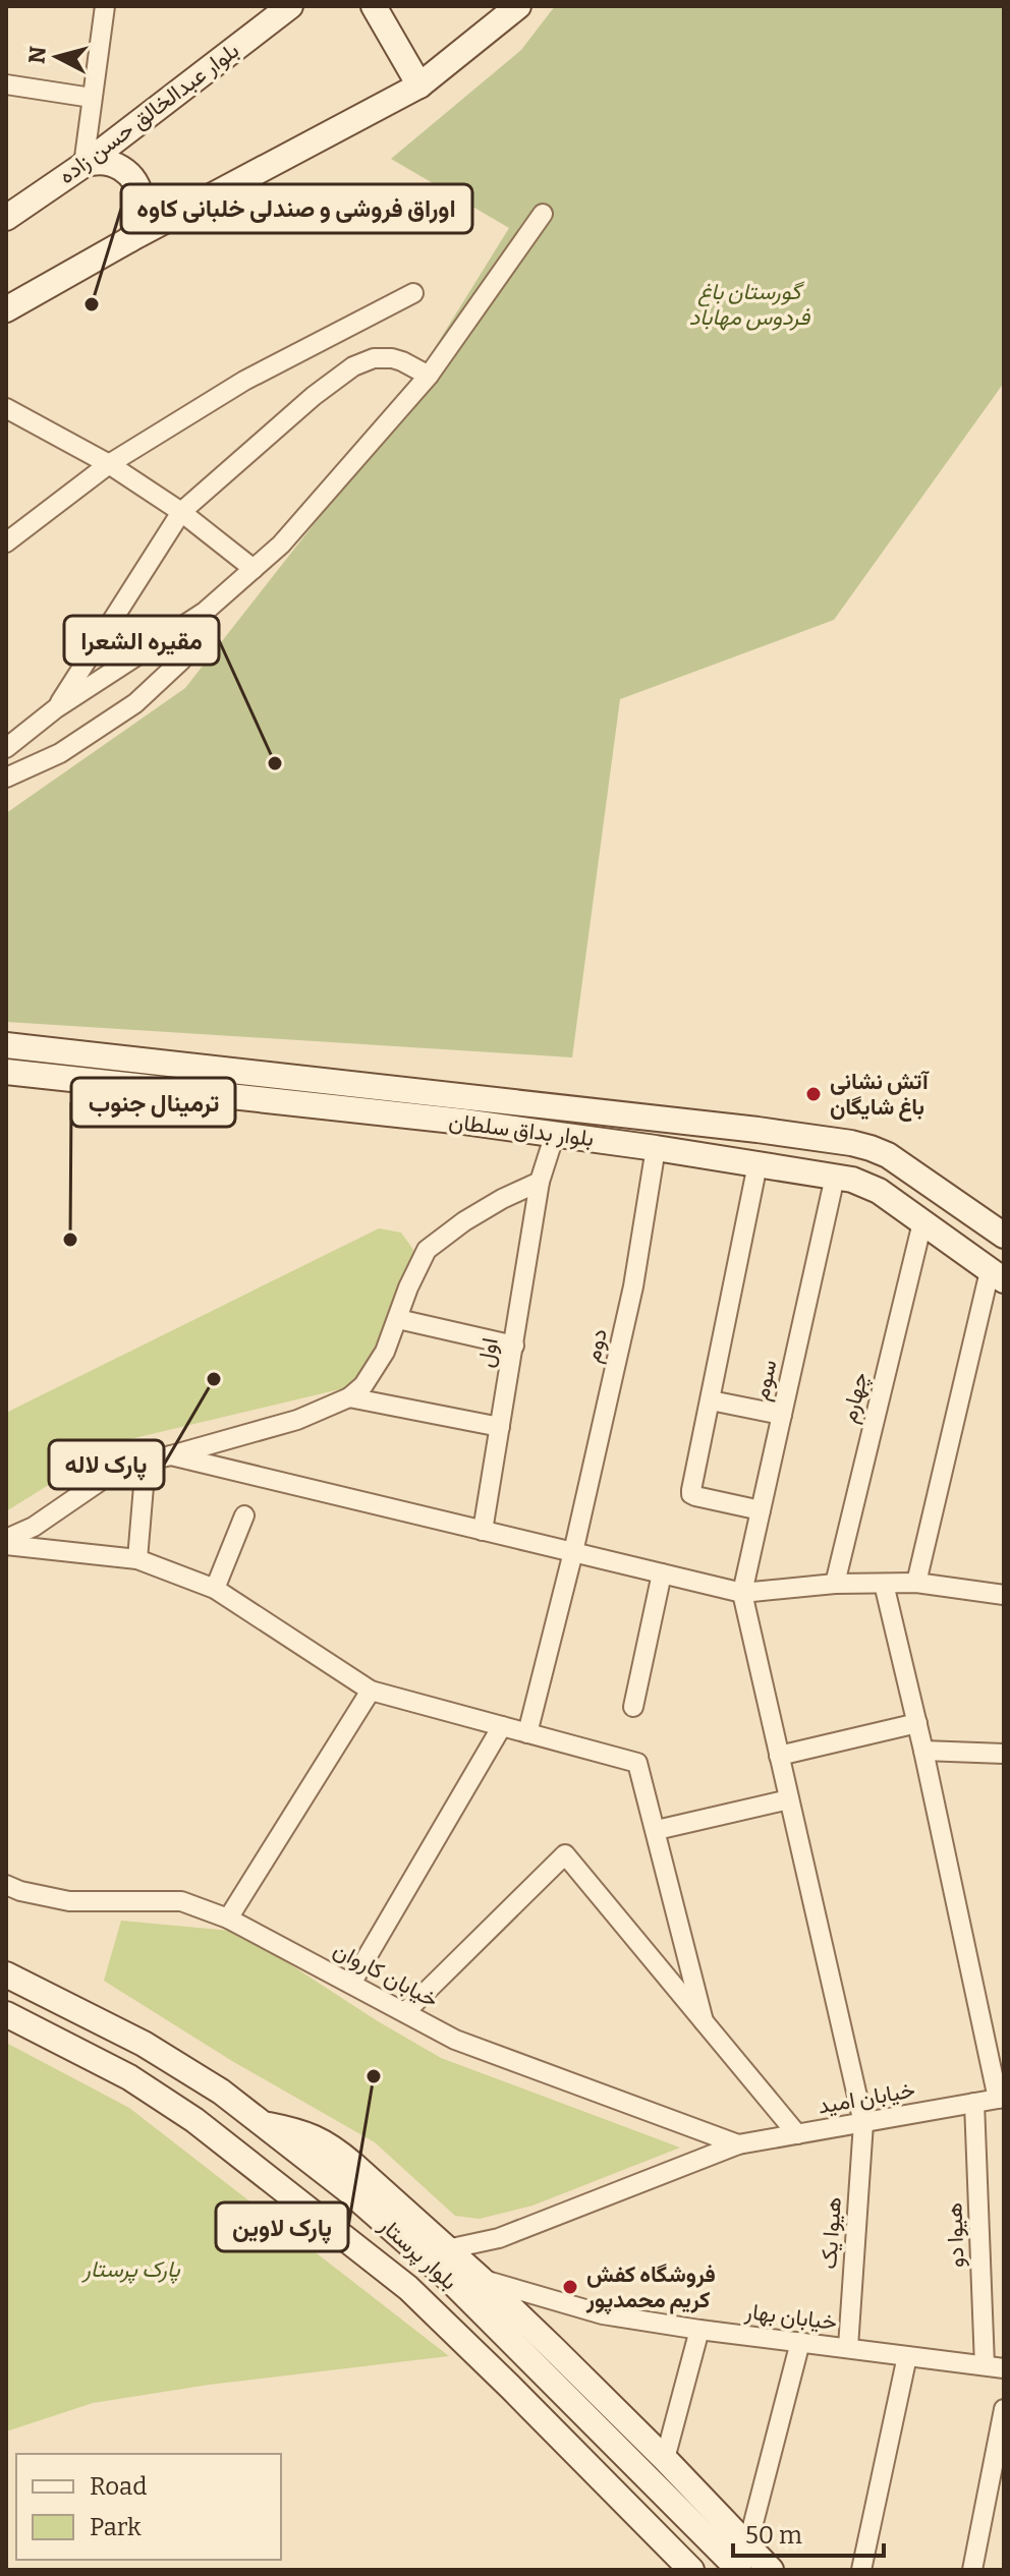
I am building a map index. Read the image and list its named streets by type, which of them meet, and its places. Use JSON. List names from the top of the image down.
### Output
{
  "streets": {
    "main road": ["بلوار عبدالخالق حسن زاده", "بلوار بداق سلطان", "بلوار پرستار"],
    "street": [
      "دوم",
      "اول",
      "سوم",
      "چهارم",
      "خیابان کاروان",
      "خیابان امید",
      "هیوا یک",
      "هیوا دو",
      "خیابان بهار"
    ]
  },
  "crossings": [
    ["بلوار بداق سلطان", "دوم"],
    ["بلوار بداق سلطان", "اول"],
    ["بلوار بداق سلطان", "سوم"],
    ["بلوار بداق سلطان", "چهارم"],
    ["سوم", "هیوا یک"],
    ["خیابان کاروان", "خیابان امید"],
    ["خیابان امید", "هیوا یک"],
    ["خیابان امید", "هیوا دو"],
    ["هیوا یک", "خیابان بهار"],
    ["هیوا دو", "خیابان بهار"]
  ],
  "parks": ["گورستان باغ فردوس مهاباد", "پارک پرستار"],
  "places": [
    "اوراق فروشی و صندلی خلبانی کاوه",
    "مقیره الشعرا",
    "آتش نشانی باغ شایگان",
    "ترمینال جنوب",
    "پارک لاله",
    "پارک لاوین",
    "فروشگاه کفش کریم محمدپور"
  ],
  "legend": ["Road", "Park"],
  "scale_bar": "50 m",
  "north": "left"
}
